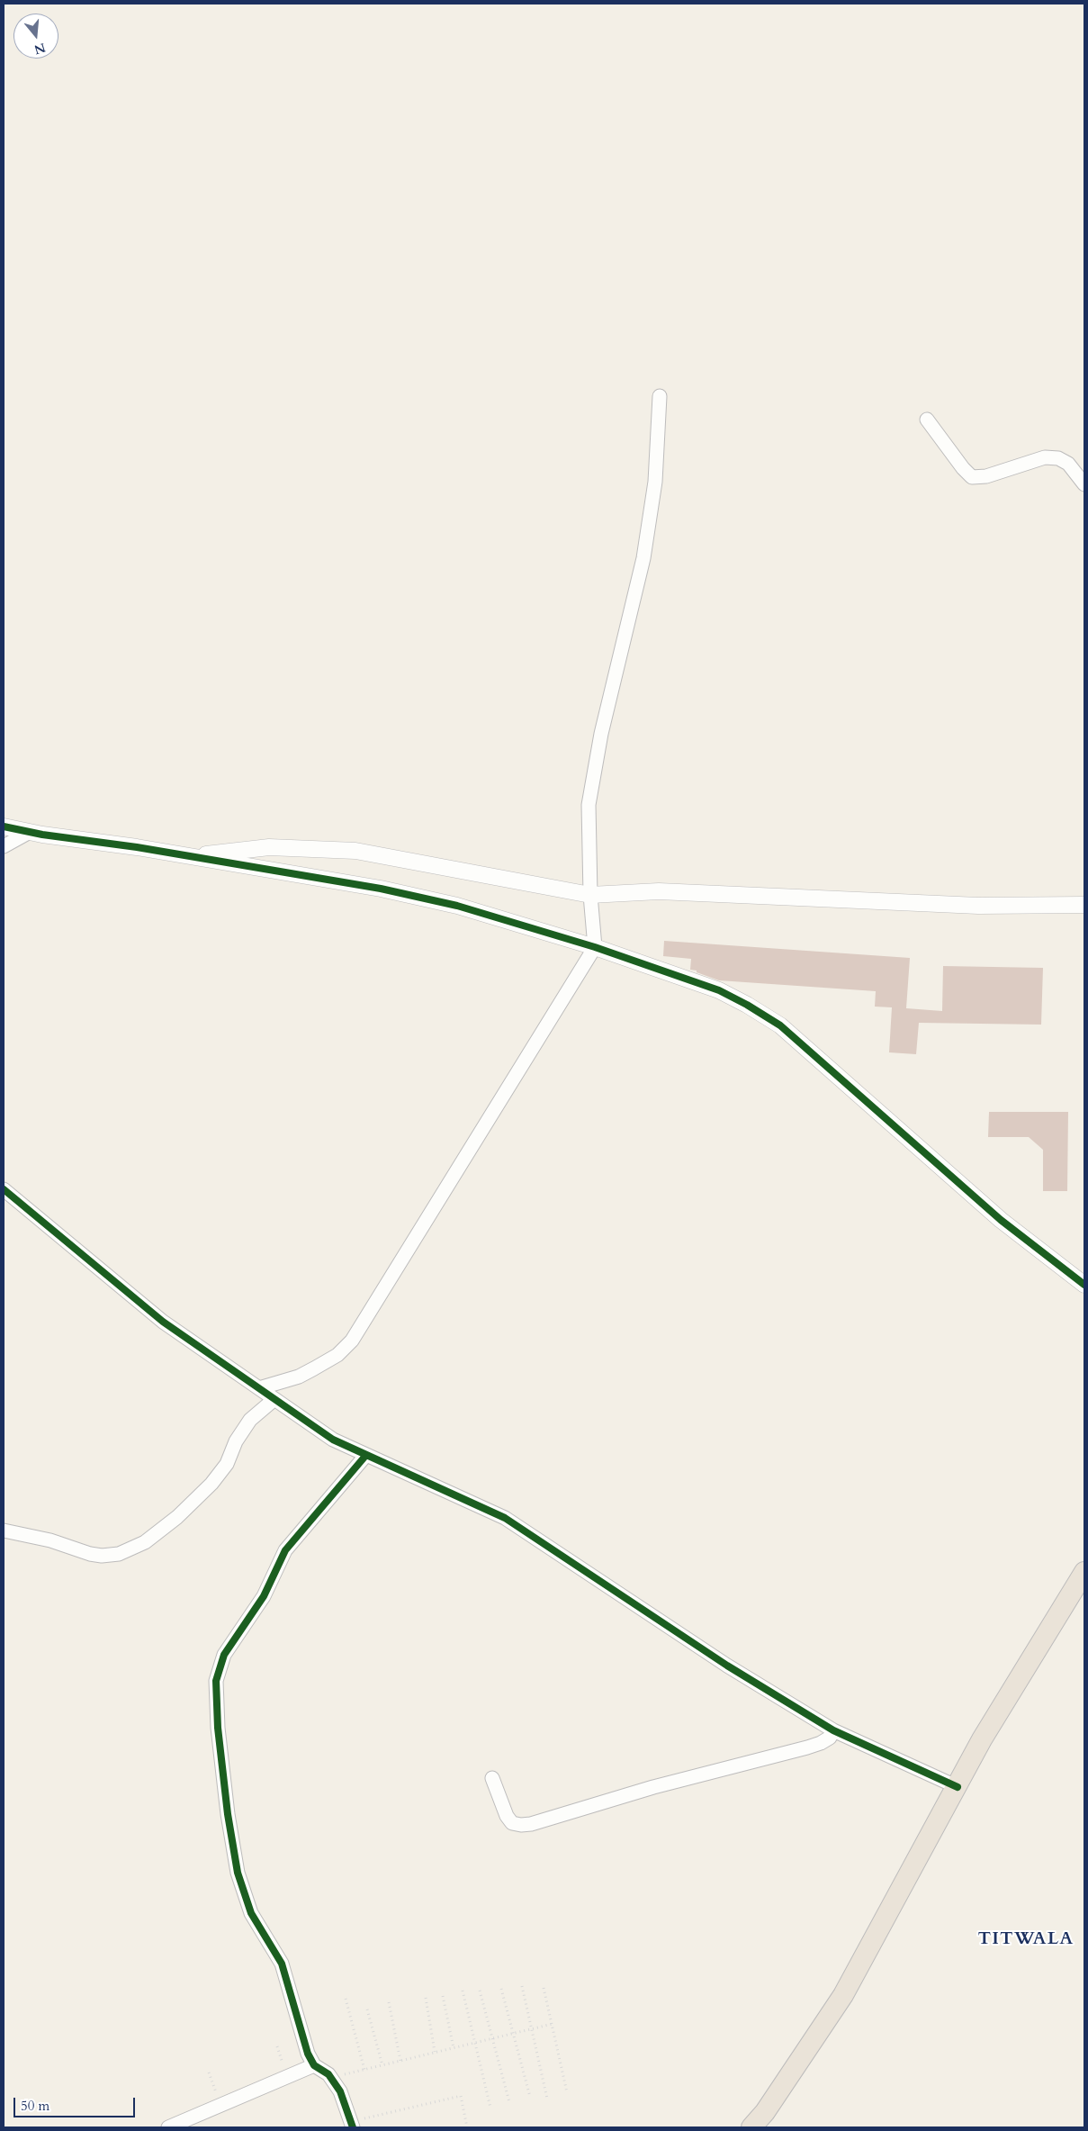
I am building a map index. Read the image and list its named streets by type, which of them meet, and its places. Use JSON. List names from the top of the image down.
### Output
{
  "districts": ["TITWALA"],
  "scale_bar": "50 m",
  "north": "bottom"
}
